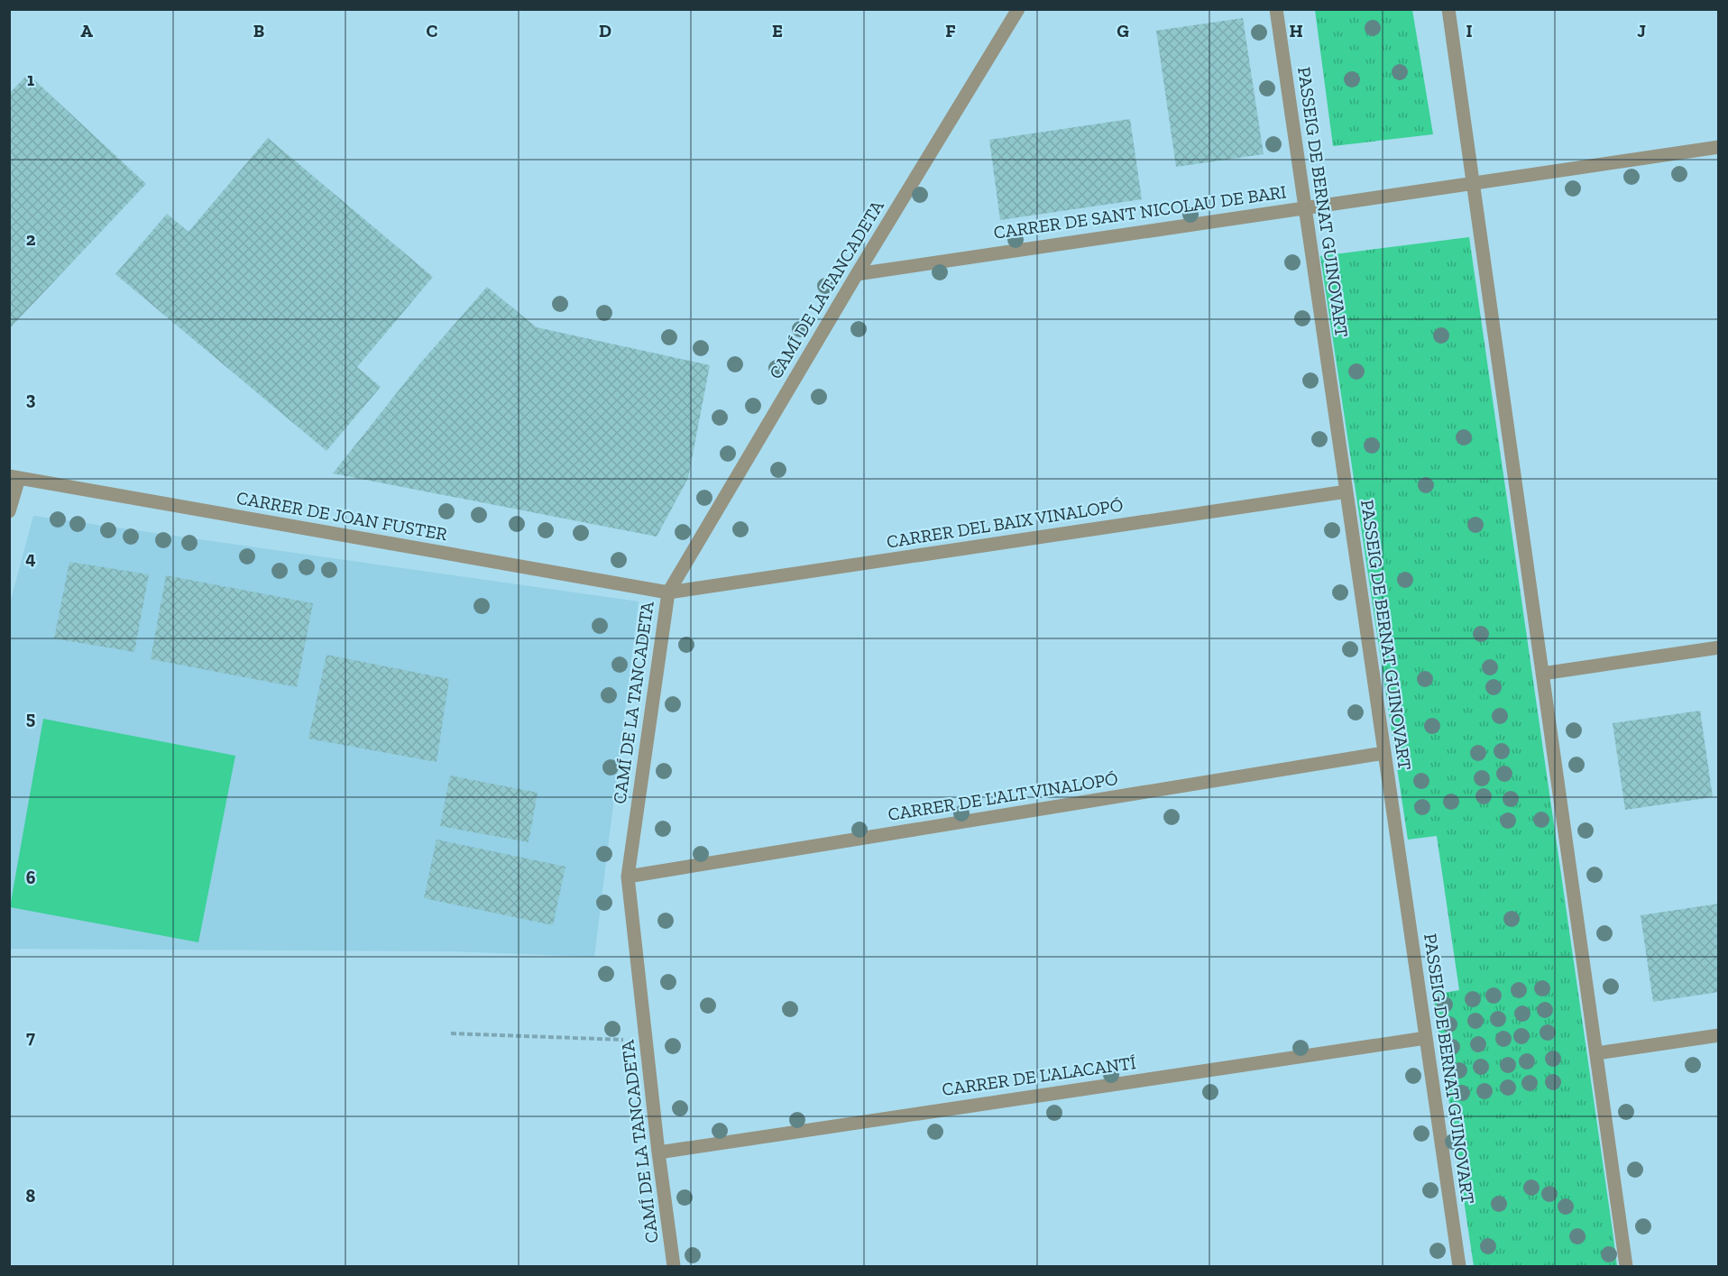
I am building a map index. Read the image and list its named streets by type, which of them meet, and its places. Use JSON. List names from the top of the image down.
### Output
{
  "streets": {
    "street": [
      "PASSEIG DE BERNAT GUINOVART",
      "CARRER DE SANT NICOLAU DE BARI",
      "CAMÍ DE LA TANCADETA",
      "CARRER DE JOAN FUSTER",
      "CARRER DEL BAIX VINALOPÓ",
      "CARRER DE L'ALT VINALOPÓ",
      "CARRER DE L'ALACANTÍ"
    ]
  },
  "crossings": [
    ["PASSEIG DE BERNAT GUINOVART", "CARRER DE SANT NICOLAU DE BARI"],
    ["PASSEIG DE BERNAT GUINOVART", "CARRER DEL BAIX VINALOPÓ"],
    ["PASSEIG DE BERNAT GUINOVART", "CARRER DE L'ALT VINALOPÓ"],
    ["PASSEIG DE BERNAT GUINOVART", "CARRER DE L'ALACANTÍ"],
    ["CARRER DE SANT NICOLAU DE BARI", "CAMÍ DE LA TANCADETA"],
    ["CAMÍ DE LA TANCADETA", "CARRER DE JOAN FUSTER"],
    ["CAMÍ DE LA TANCADETA", "CARRER DEL BAIX VINALOPÓ"],
    ["CAMÍ DE LA TANCADETA", "CARRER DE L'ALT VINALOPÓ"],
    ["CAMÍ DE LA TANCADETA", "CARRER DE L'ALACANTÍ"],
    ["CARRER DE JOAN FUSTER", "CARRER DEL BAIX VINALOPÓ"]
  ],
  "grid": {
    "columns": [
      "A",
      "B",
      "C",
      "D",
      "E",
      "F",
      "G",
      "H",
      "I",
      "J"
    ],
    "rows": [
      "1",
      "2",
      "3",
      "4",
      "5",
      "6",
      "7",
      "8"
    ]
  }
}
